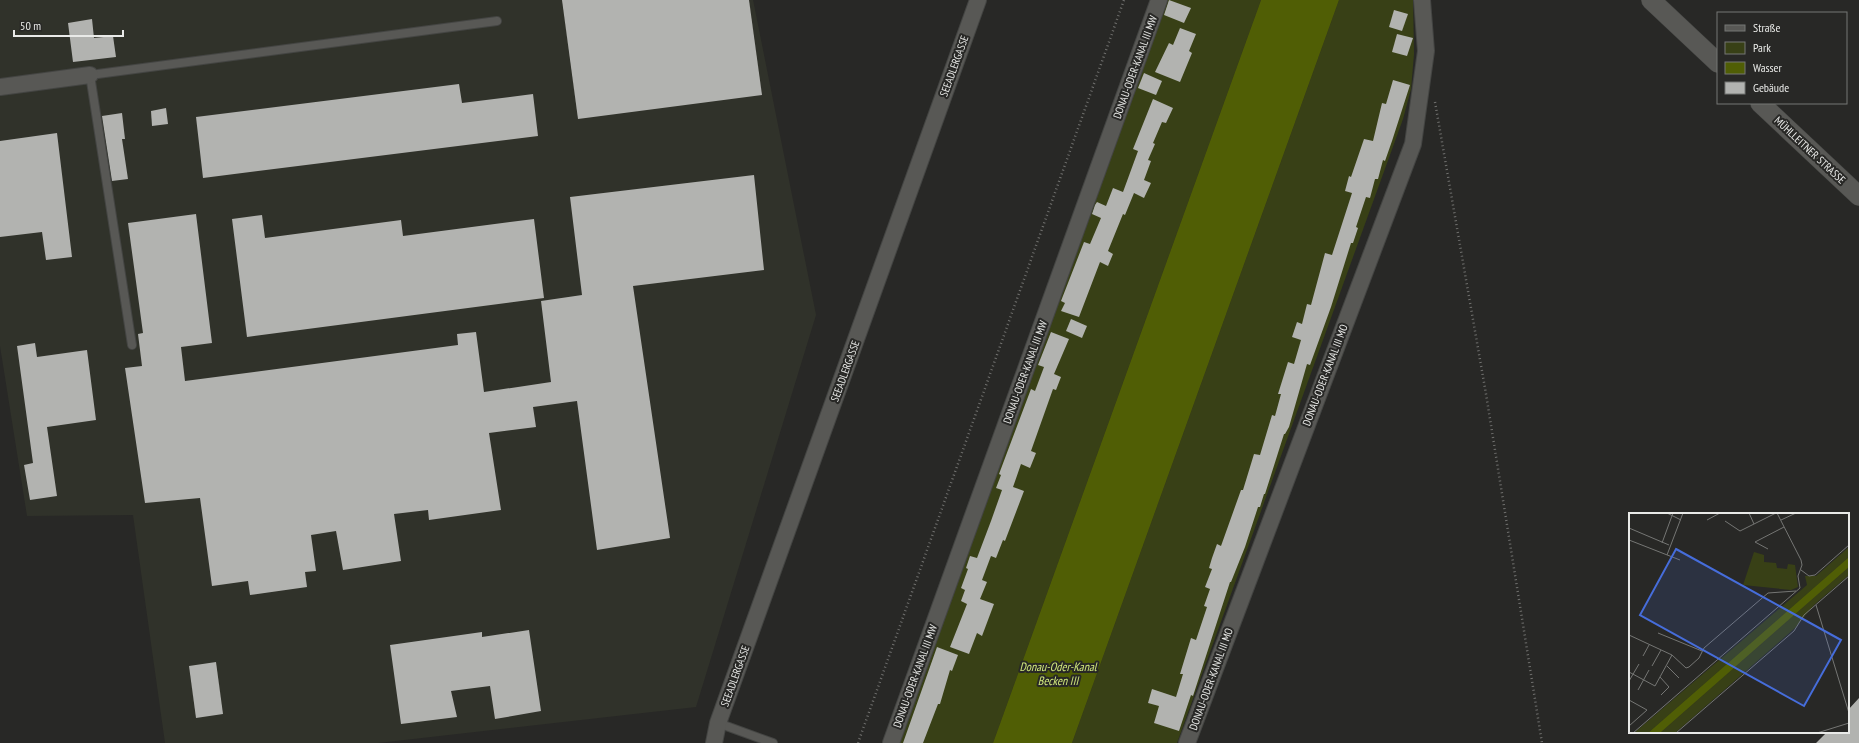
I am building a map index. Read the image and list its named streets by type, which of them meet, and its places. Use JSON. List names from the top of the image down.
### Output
{
  "streets": {
    "street": [
      "SEEADLERGASSE",
      "DONAU-ODER-KANAL III MW",
      "MÜHLLEITNER STRASSE",
      "DONAU-ODER-KANAL III MO"
    ]
  },
  "water": ["Donau-Oder-Kanal Becken III"],
  "legend": [
    "Straße",
    "Park",
    "Wasser",
    "Gebäude"
  ],
  "scale_bar": "50 m"
}
